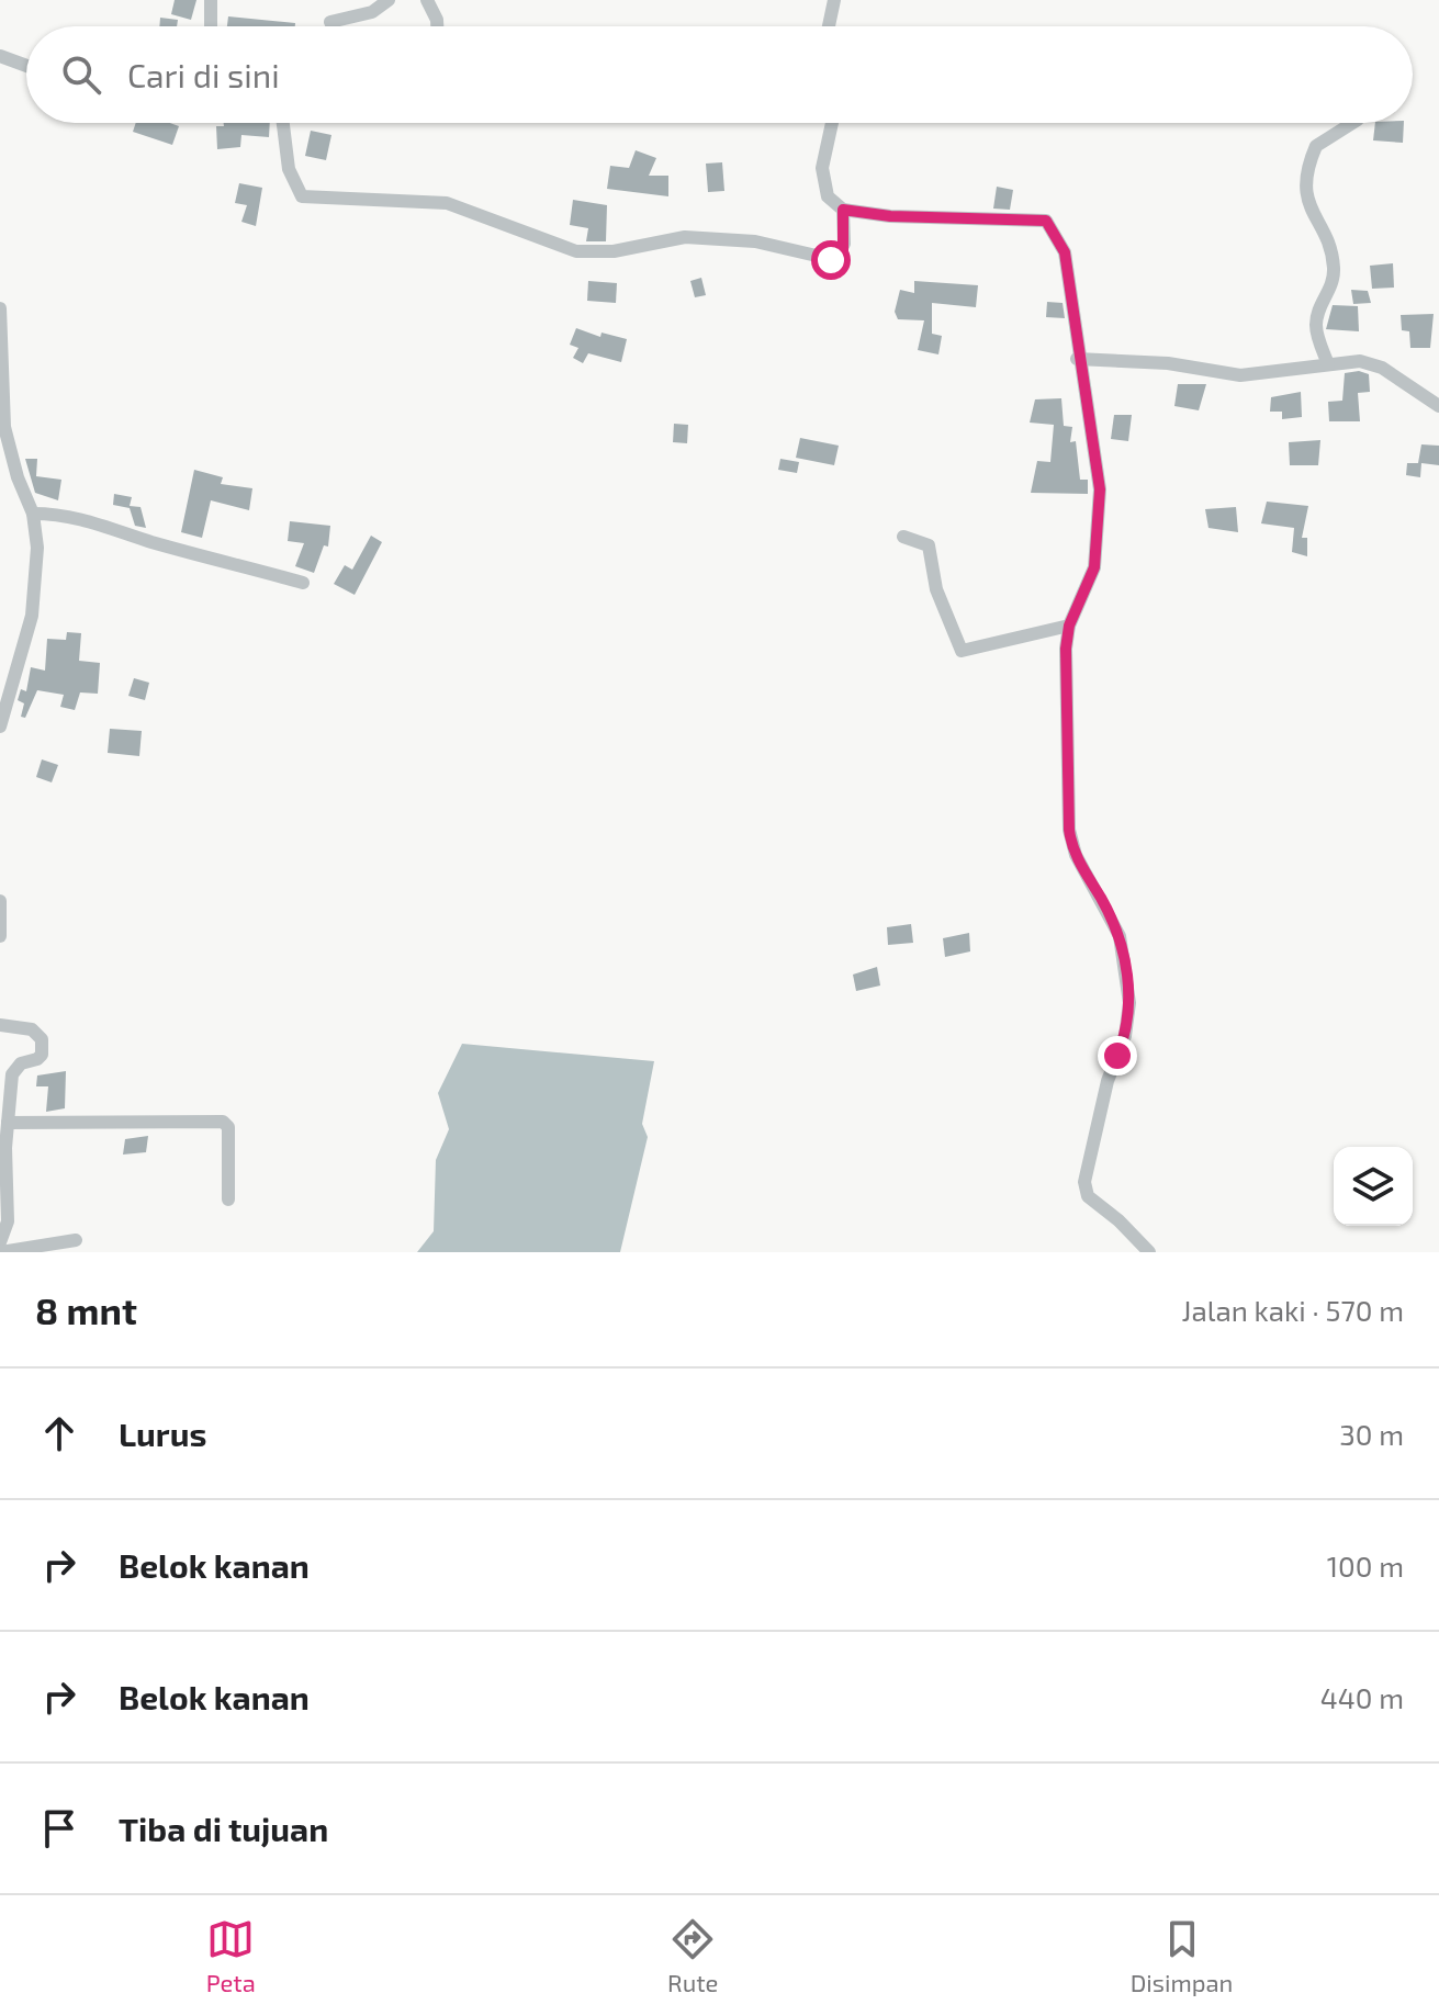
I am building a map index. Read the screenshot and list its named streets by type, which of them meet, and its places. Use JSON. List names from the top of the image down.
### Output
{
  "page": {
    "search": "Cari di sini",
    "heading": ["8 mnt", "Jalan kaki · 570 m"],
    "list": [
      ["Lurus", "30 m"],
      ["Belok kanan", "100 m"],
      ["Belok kanan", "440 m"],
      "Tiba di tujuan"
    ],
    "nav": ["Peta", "Rute", "Disimpan"]
  }
}
